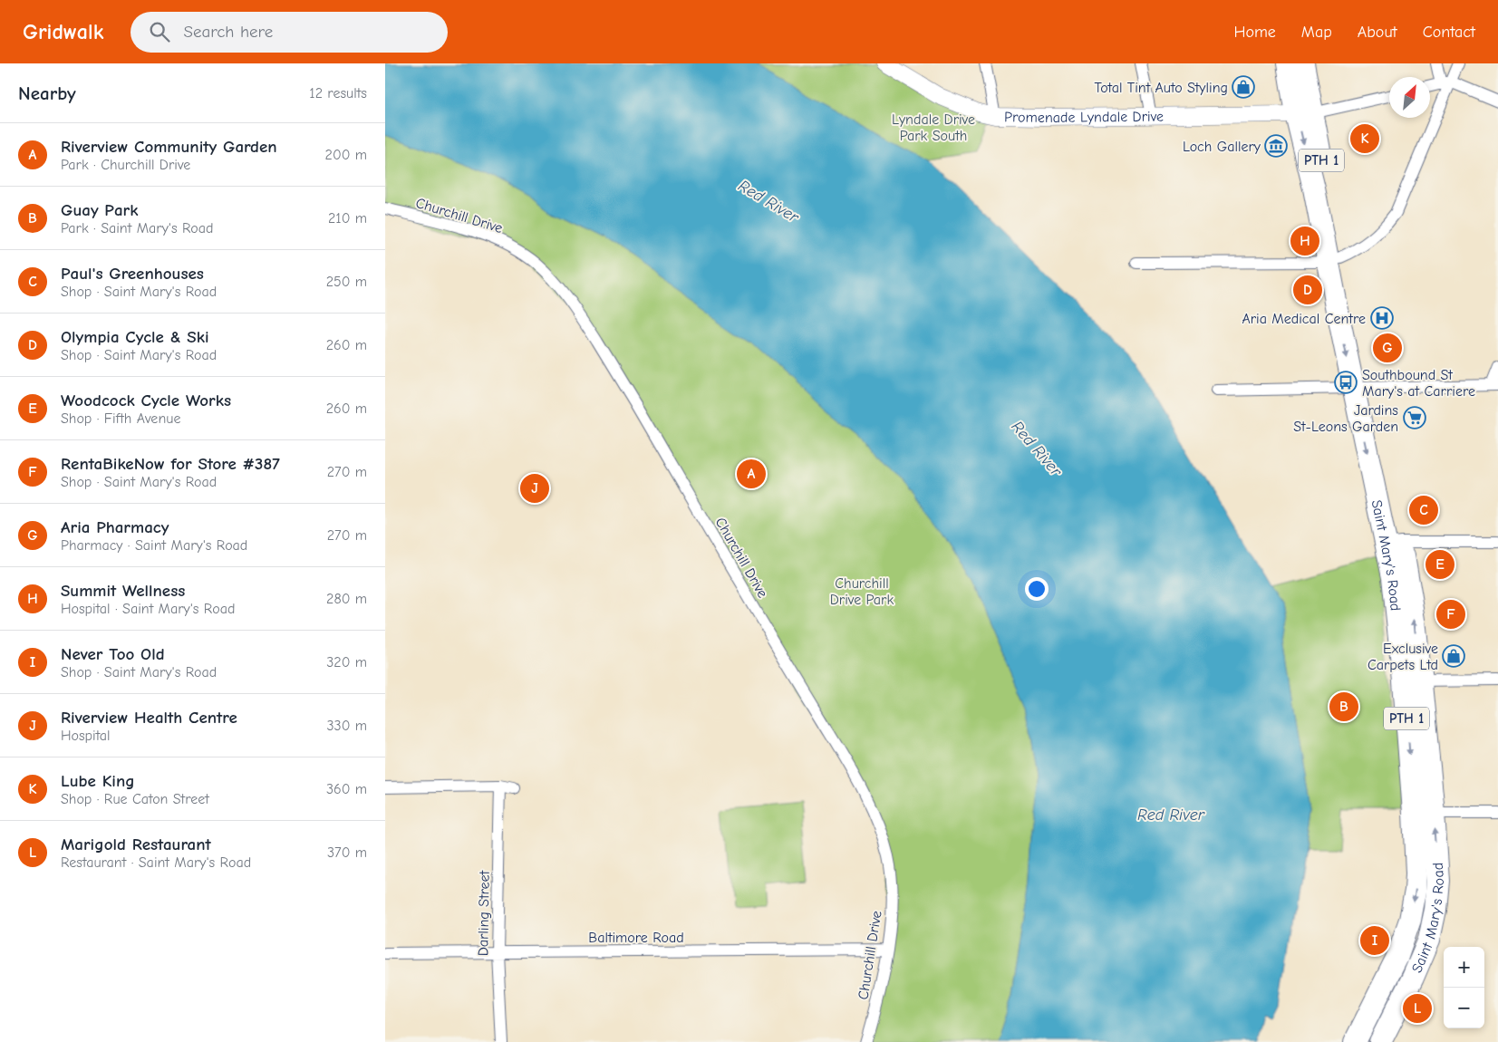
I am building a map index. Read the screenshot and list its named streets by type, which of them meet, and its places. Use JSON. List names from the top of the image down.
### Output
{
  "streets": {
    "highway": ["PTH 1", "Saint Mary's Road"],
    "street": [
      "Promenade Lyndale Drive",
      "Churchill Drive",
      "Darling Street",
      "Baltimore Road"
    ]
  },
  "crossings": [
    ["Promenade Lyndale Drive", "Saint Mary's Road"],
    ["Churchill Drive", "Baltimore Road"],
    ["Darling Street", "Baltimore Road"]
  ],
  "water": ["Red River"],
  "parks": ["Lyndale Drive Park South", "Churchill Drive Park"],
  "places": {
    "shop": ["Total Tint Auto Styling", "Exclusive Carpets Ltd"],
    "museum": ["Loch Gallery"],
    "hospital": ["Aria Medical Centre"],
    "bus stop": ["Southbound St Mary's at Carriere"],
    "supermarket": ["Jardins St-Leons Garden"]
  },
  "north": "top right",
  "page": {
    "header": "Gridwalk",
    "search": "Search here",
    "nav": [
      "Home",
      "Map",
      "About",
      "Contact"
    ],
    "heading": ["Nearby", "12 results"],
    "list": [
      {
        "mark": "A",
        "name": "Riverview Community Garden",
        "note": "Park · Churchill Drive",
        "value": "200 m"
      },
      {
        "mark": "B",
        "name": "Guay Park",
        "note": "Park · Saint Mary's Road",
        "value": "210 m"
      },
      {
        "mark": "C",
        "name": "Paul's Greenhouses",
        "note": "Shop · Saint Mary's Road",
        "value": "250 m"
      },
      {
        "mark": "D",
        "name": "Olympia Cycle & Ski",
        "note": "Shop · Saint Mary's Road",
        "value": "260 m"
      },
      {
        "mark": "E",
        "name": "Woodcock Cycle Works",
        "note": "Shop · Fifth Avenue",
        "value": "260 m"
      },
      {
        "mark": "F",
        "name": "RentaBikeNow for Store #387",
        "note": "Shop · Saint Mary's Road",
        "value": "270 m"
      },
      {
        "mark": "G",
        "name": "Aria Pharmacy",
        "note": "Pharmacy · Saint Mary's Road",
        "value": "270 m"
      },
      {
        "mark": "H",
        "name": "Summit Wellness",
        "note": "Hospital · Saint Mary's Road",
        "value": "280 m"
      },
      {
        "mark": "I",
        "name": "Never Too Old",
        "note": "Shop · Saint Mary's Road",
        "value": "320 m"
      },
      {
        "mark": "J",
        "name": "Riverview Health Centre",
        "note": "Hospital",
        "value": "330 m"
      },
      {
        "mark": "K",
        "name": "Lube King",
        "note": "Shop · Rue Caton Street",
        "value": "360 m"
      },
      {
        "mark": "L",
        "name": "Marigold Restaurant",
        "note": "Restaurant · Saint Mary's Road",
        "value": "370 m"
      }
    ],
    "pins": [
      "K",
      "H",
      "D",
      "G",
      "A",
      "J",
      "C",
      "E",
      "F",
      "B",
      "I",
      "L"
    ],
    "map_buttons": ["+", "−"]
  }
}
